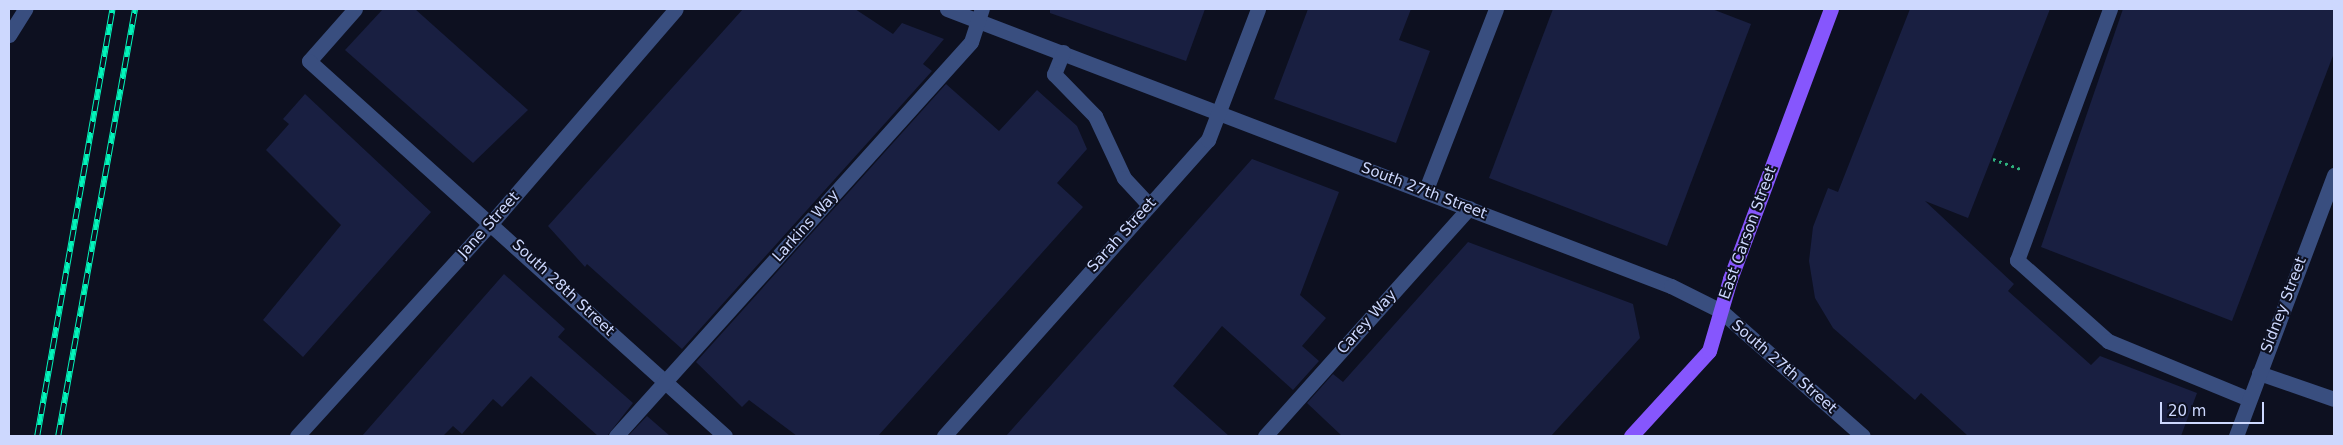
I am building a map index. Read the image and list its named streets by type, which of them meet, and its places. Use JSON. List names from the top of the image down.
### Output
{
  "streets": {
    "main road": ["East Carson Street"],
    "street": [
      "South 27th Street",
      "Jane Street",
      "Larkins Way",
      "Sarah Street",
      "South 28th Street",
      "Sidney Street",
      "Carey Way"
    ]
  },
  "crossings": [
    ["South 27th Street", "Larkins Way"],
    ["South 27th Street", "East Carson Street"],
    ["South 27th Street", "Sarah Street"],
    ["South 27th Street", "Carey Way"],
    ["Jane Street", "South 28th Street"],
    ["Larkins Way", "South 28th Street"]
  ],
  "scale_bar": "20 m"
}
